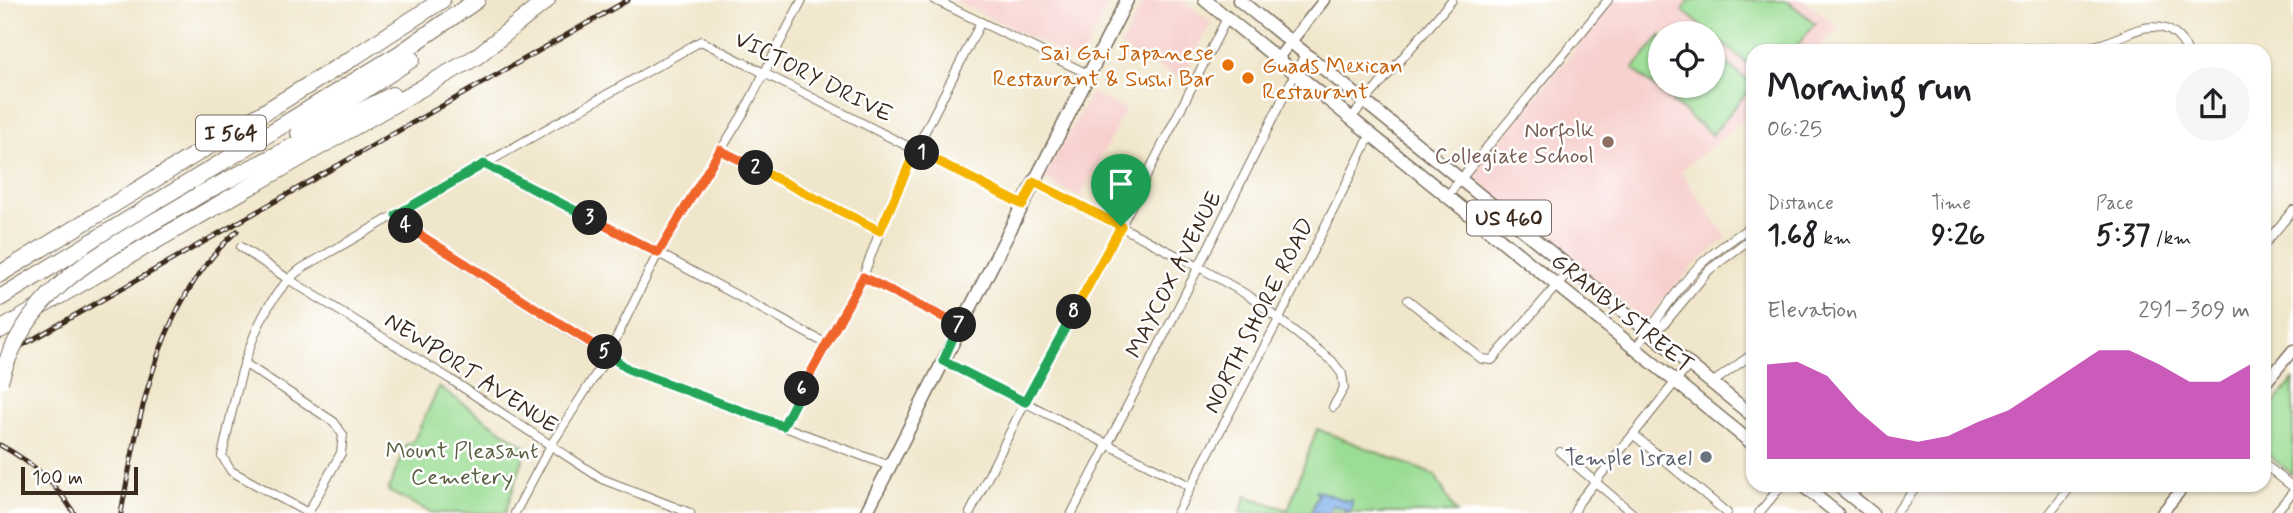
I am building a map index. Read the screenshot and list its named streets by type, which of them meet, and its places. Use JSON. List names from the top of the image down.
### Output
{
  "streets": {
    "highway": ["I 564"],
    "main road": ["US 460", "GRANBY STREET"],
    "street": [
      "VICTORY DRIVE",
      "MAYCOX AVENUE",
      "NORTH SHORE ROAD",
      "NEWPORT AVENUE"
    ]
  },
  "crossings": [
    ["MAYCOX AVENUE", "GRANBY STREET"],
    ["GRANBY STREET", "NORTH SHORE ROAD"]
  ],
  "parks": ["Mount Pleasant Cemetery"],
  "places": [
    "Sai Gai Japanese Restaurant & Sushi Bar",
    "Guads Mexican Restaurant",
    "Norfolk Collegiate School",
    "Temple Israel"
  ],
  "scale_bar": "100 m",
  "page": {
    "heading": ["Morning run", "06:25"],
    "pins": [
      "1",
      "2",
      "3",
      "4",
      "8",
      "7",
      "5",
      "6"
    ],
    "stats": [
      ["Distance", "1.68 km"],
      ["Time", "9:26"],
      ["Pace", "5:37 /km"]
    ],
    "chart": ["Elevation", "291–309 m"],
    "scale": "100 m"
  }
}
